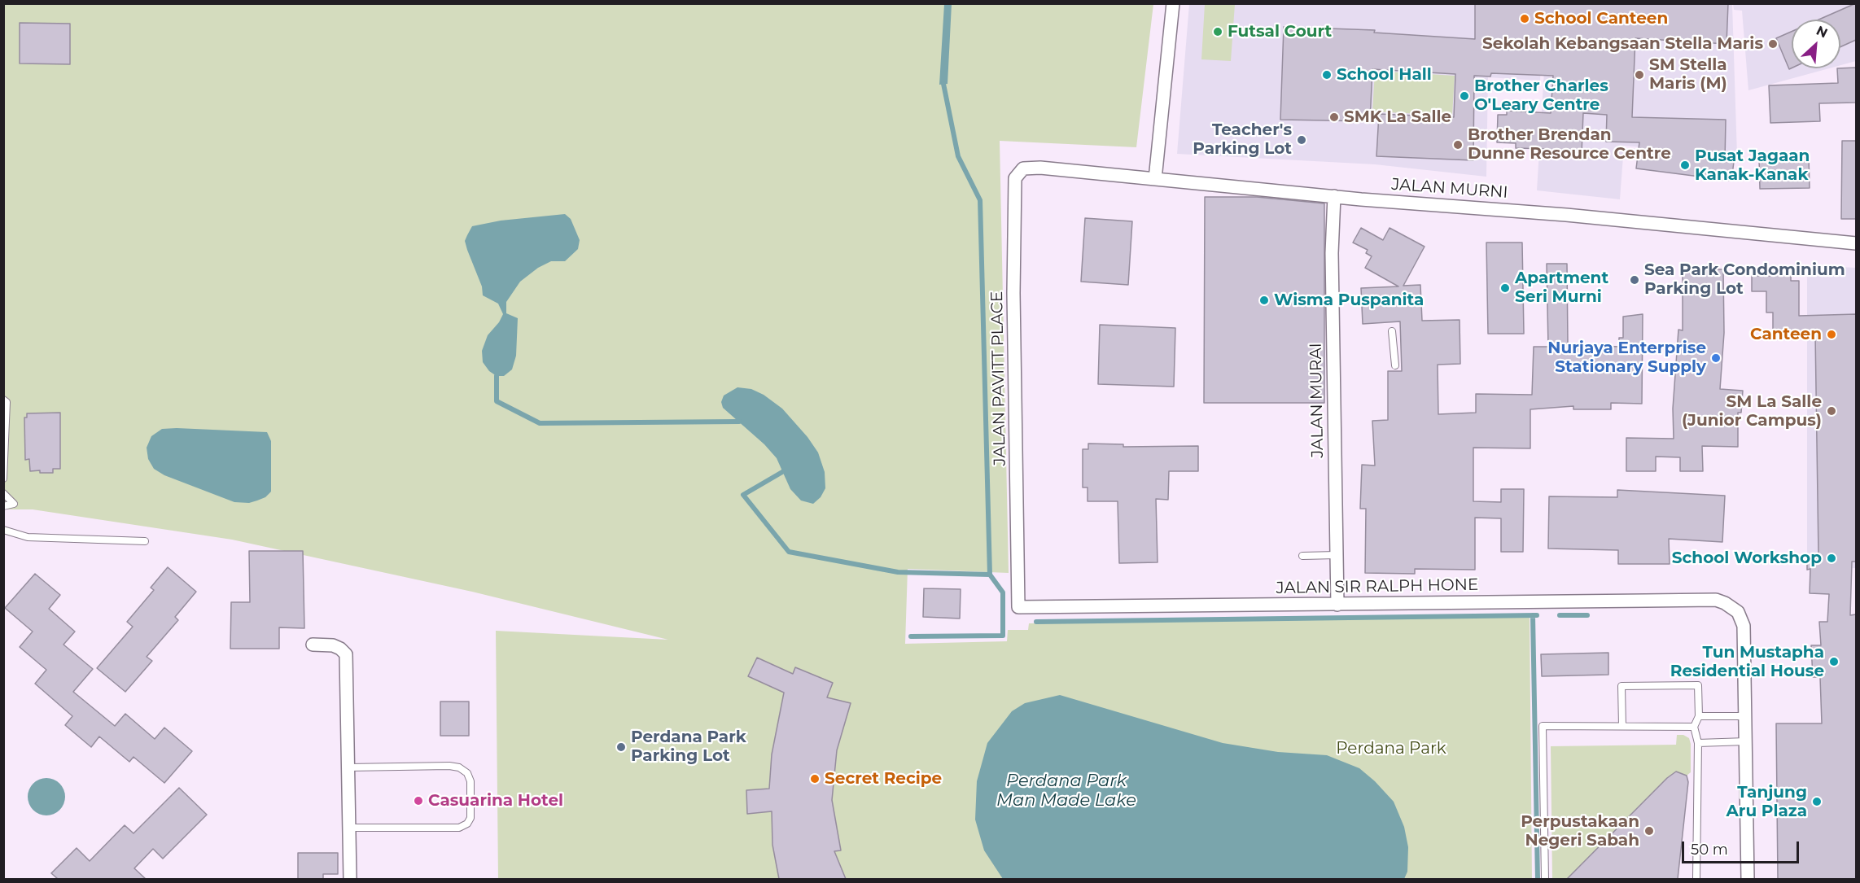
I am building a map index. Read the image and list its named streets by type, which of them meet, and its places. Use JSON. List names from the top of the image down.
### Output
{
  "streets": {
    "street": [
      "JALAN MURNI",
      "JALAN PAVITT PLACE",
      "JALAN MURAI",
      "JALAN SIR RALPH HONE"
    ]
  },
  "crossings": [
    ["JALAN MURNI", "JALAN PAVITT PLACE"],
    ["JALAN MURNI", "JALAN MURAI"],
    ["JALAN PAVITT PLACE", "JALAN SIR RALPH HONE"],
    ["JALAN MURAI", "JALAN SIR RALPH HONE"]
  ],
  "water": ["Perdana Park Man Made Lake"],
  "parks": ["Perdana Park"],
  "places": [
    "School Canteen",
    "Futsal Court",
    "Sekolah Kebangsaan Stella Maris",
    "School Hall",
    "SM Stella Maris (M)",
    "Brother Charles O'Leary Centre",
    "SMK La Salle",
    "Teacher's Parking Lot",
    "Brother Brendan Dunne Resource Centre",
    "Pusat Jagaan Kanak-Kanak",
    "Sea Park Condominium Parking Lot",
    "Apartment Seri Murni",
    "Wisma Puspanita",
    "Canteen",
    "Nurjaya Enterprise Stationary Supply",
    "SM La Salle (Junior Campus)",
    "School Workshop",
    "Tun Mustapha Residential House",
    "Perdana Park Parking Lot",
    "Secret Recipe",
    "Casuarina Hotel",
    "Tanjung Aru Plaza",
    "Perpustakaan Negeri Sabah"
  ],
  "scale_bar": "50 m",
  "north": "top right"
}
